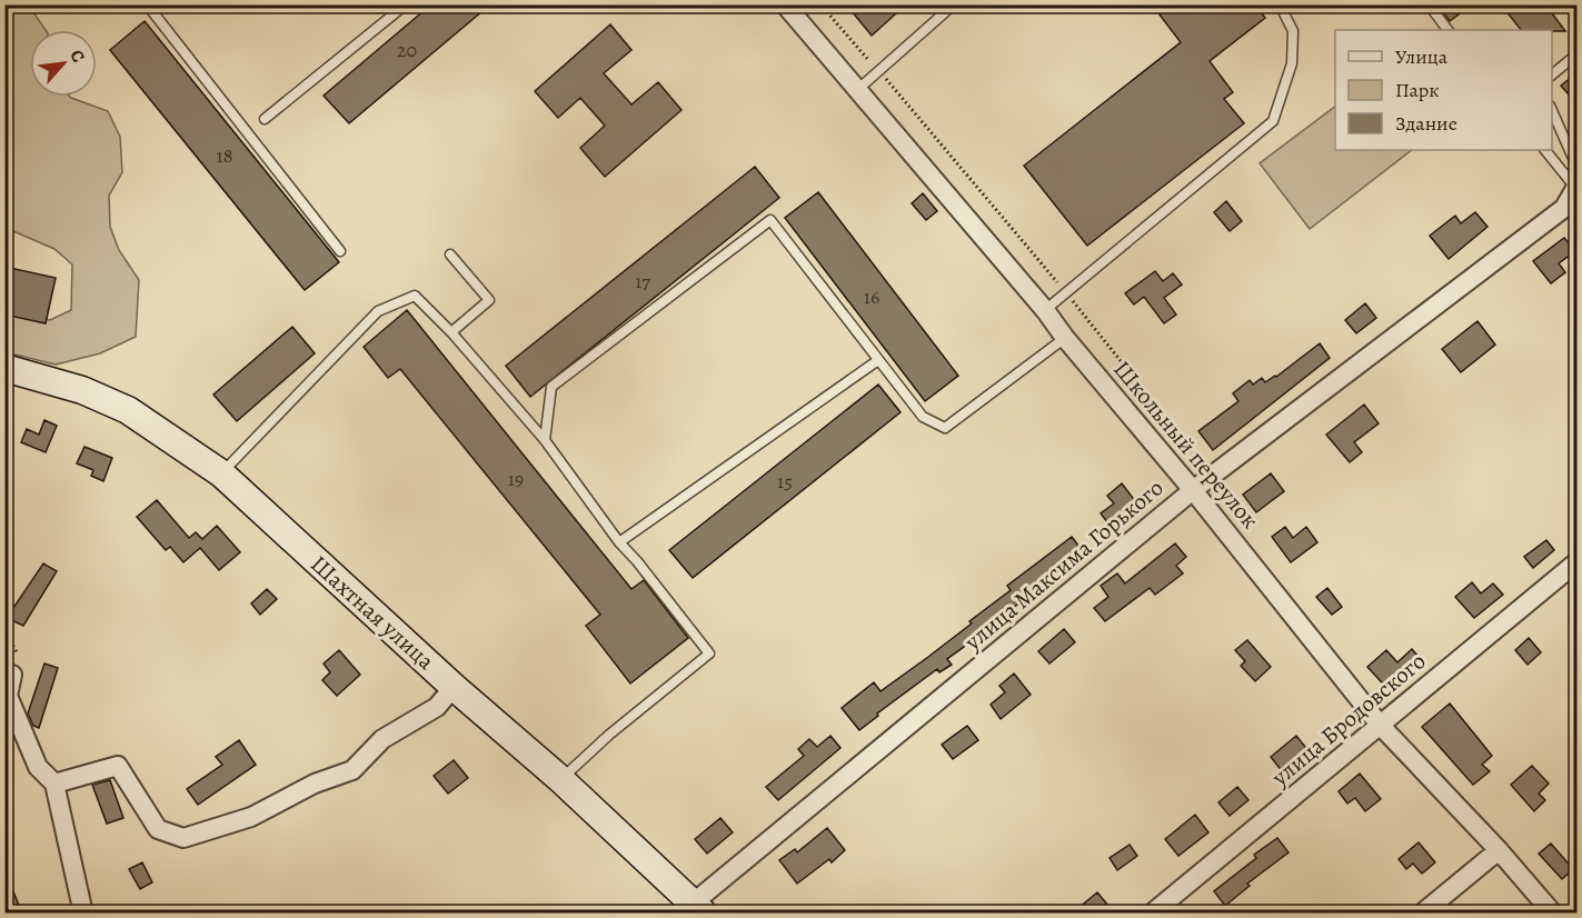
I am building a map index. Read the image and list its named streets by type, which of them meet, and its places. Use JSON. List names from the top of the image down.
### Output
{
  "streets": {
    "main road": ["Шахтная улица"],
    "street": ["Школьный переулок", "улица Максима Горького", "улица Бродовского"]
  },
  "crossings": [
    ["Школьный переулок", "улица Максима Горького"],
    ["Школьный переулок", "улица Бродовского"],
    ["улица Максима Горького", "Шахтная улица"]
  ],
  "house_numbers": [
    "20",
    "18",
    "17",
    "16",
    "19",
    "15"
  ],
  "legend": ["Улица", "Парк", "Здание"],
  "north": "top right"
}
